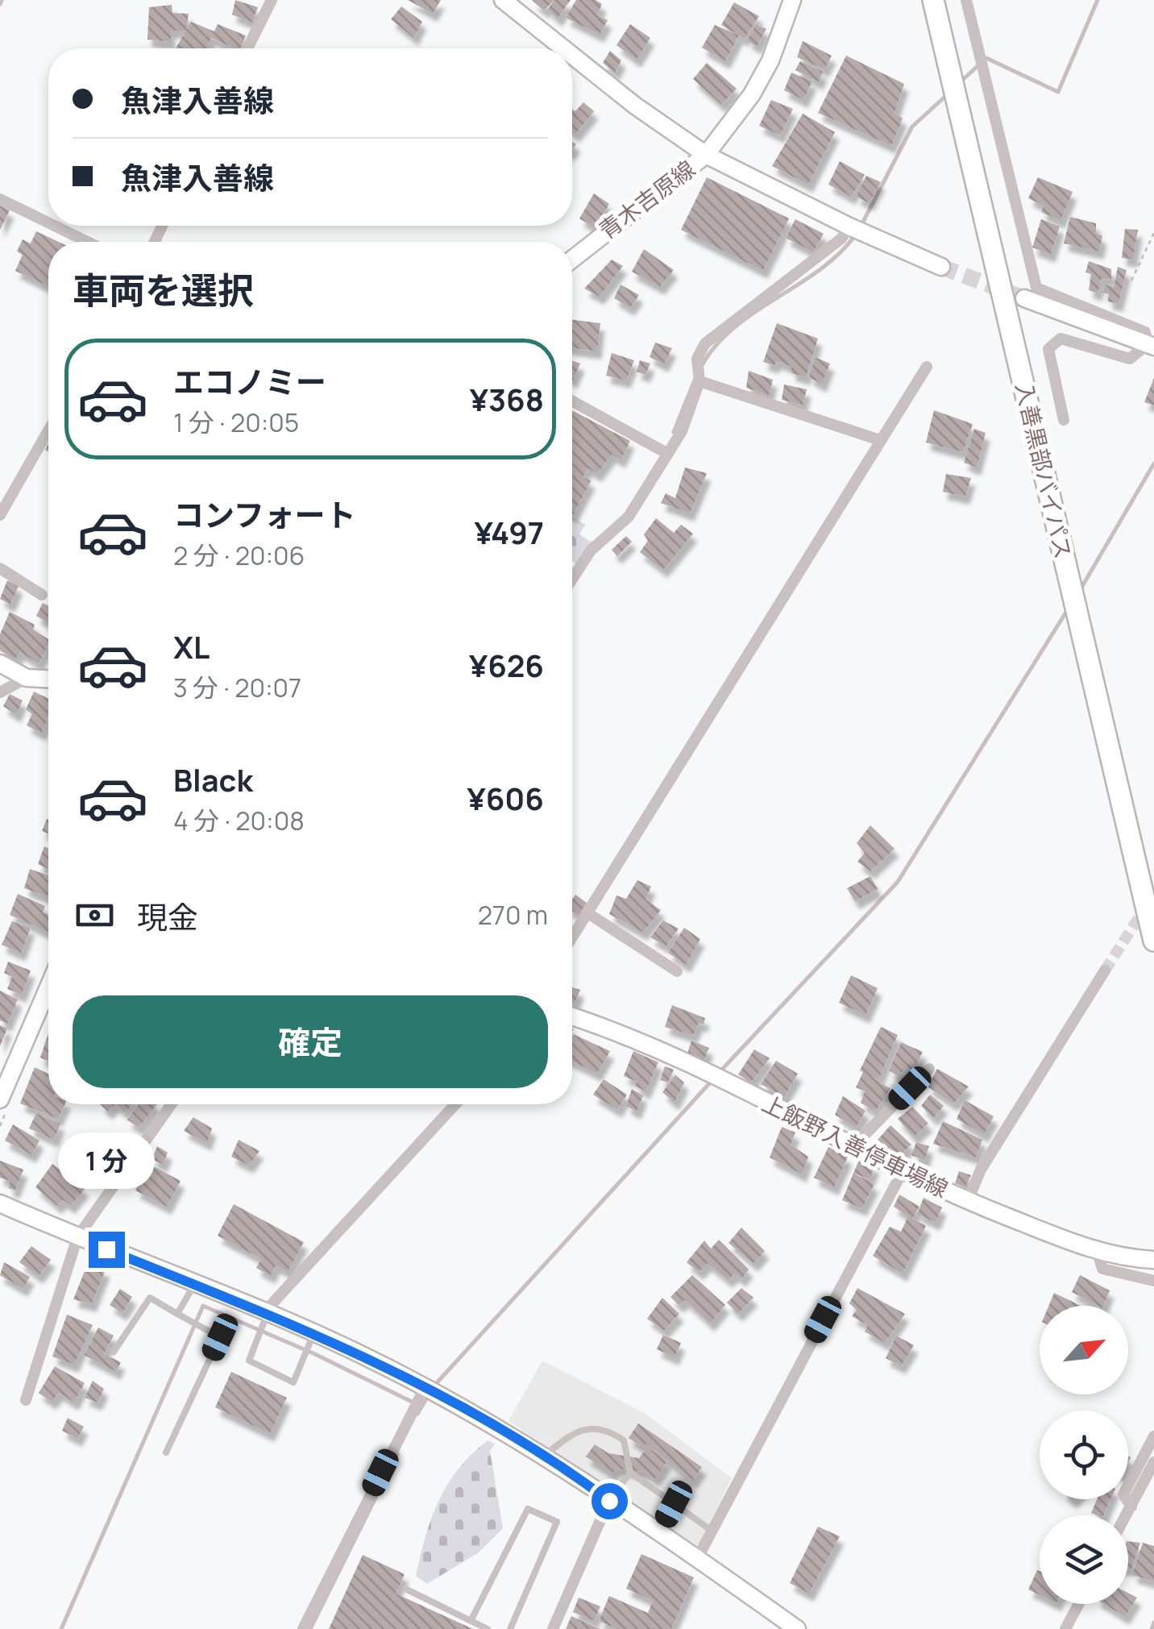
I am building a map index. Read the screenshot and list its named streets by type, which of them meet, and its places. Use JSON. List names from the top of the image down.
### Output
{
  "streets": {
    "highway": ["入善黒部バイパス"],
    "main road": ["青木吉原線", "上飯野入善停車場線"]
  },
  "north": "top right",
  "page": {
    "banner": ["魚津入善線", "魚津入善線"],
    "heading": "車両を選択",
    "list": [
      {
        "name": "エコノミー",
        "note": "1 分 · 20:05",
        "value": "¥368"
      },
      {
        "name": "コンフォート",
        "note": "2 分 · 20:06",
        "value": "¥497"
      },
      {
        "name": "XL",
        "note": "3 分 · 20:07",
        "value": "¥626"
      },
      {
        "name": "Black",
        "note": "4 分 · 20:08",
        "value": "¥606"
      }
    ],
    "pay": ["現金", "270 m"],
    "buttons": "確定",
    "bubble": "1 分"
  }
}
